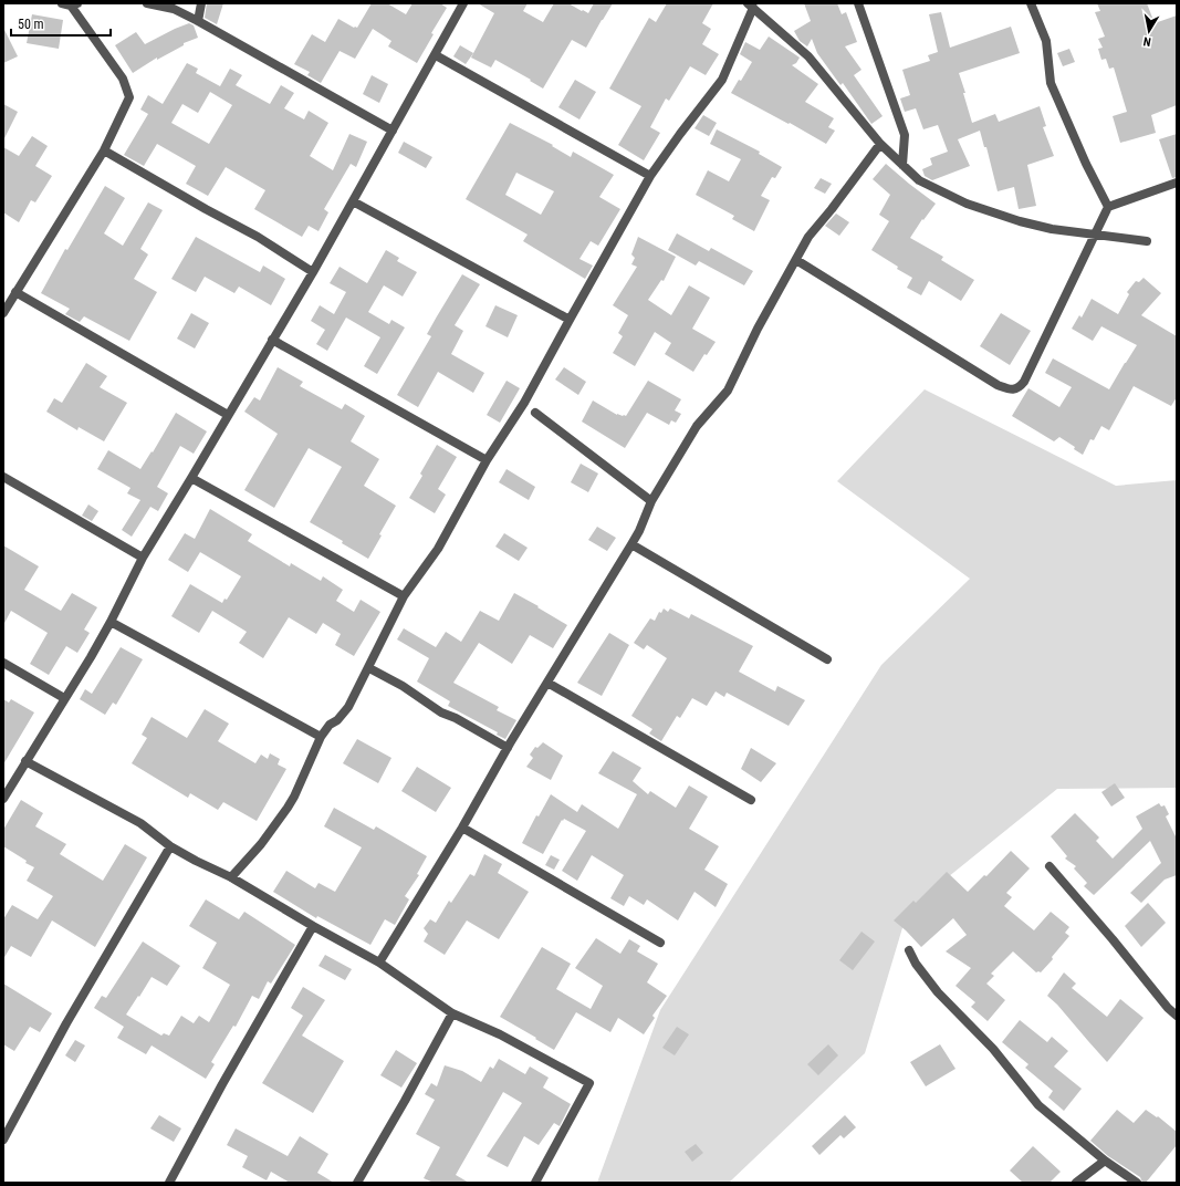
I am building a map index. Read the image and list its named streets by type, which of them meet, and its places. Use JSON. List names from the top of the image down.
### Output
{
  "scale_bar": "50 m",
  "north": "bottom"
}
